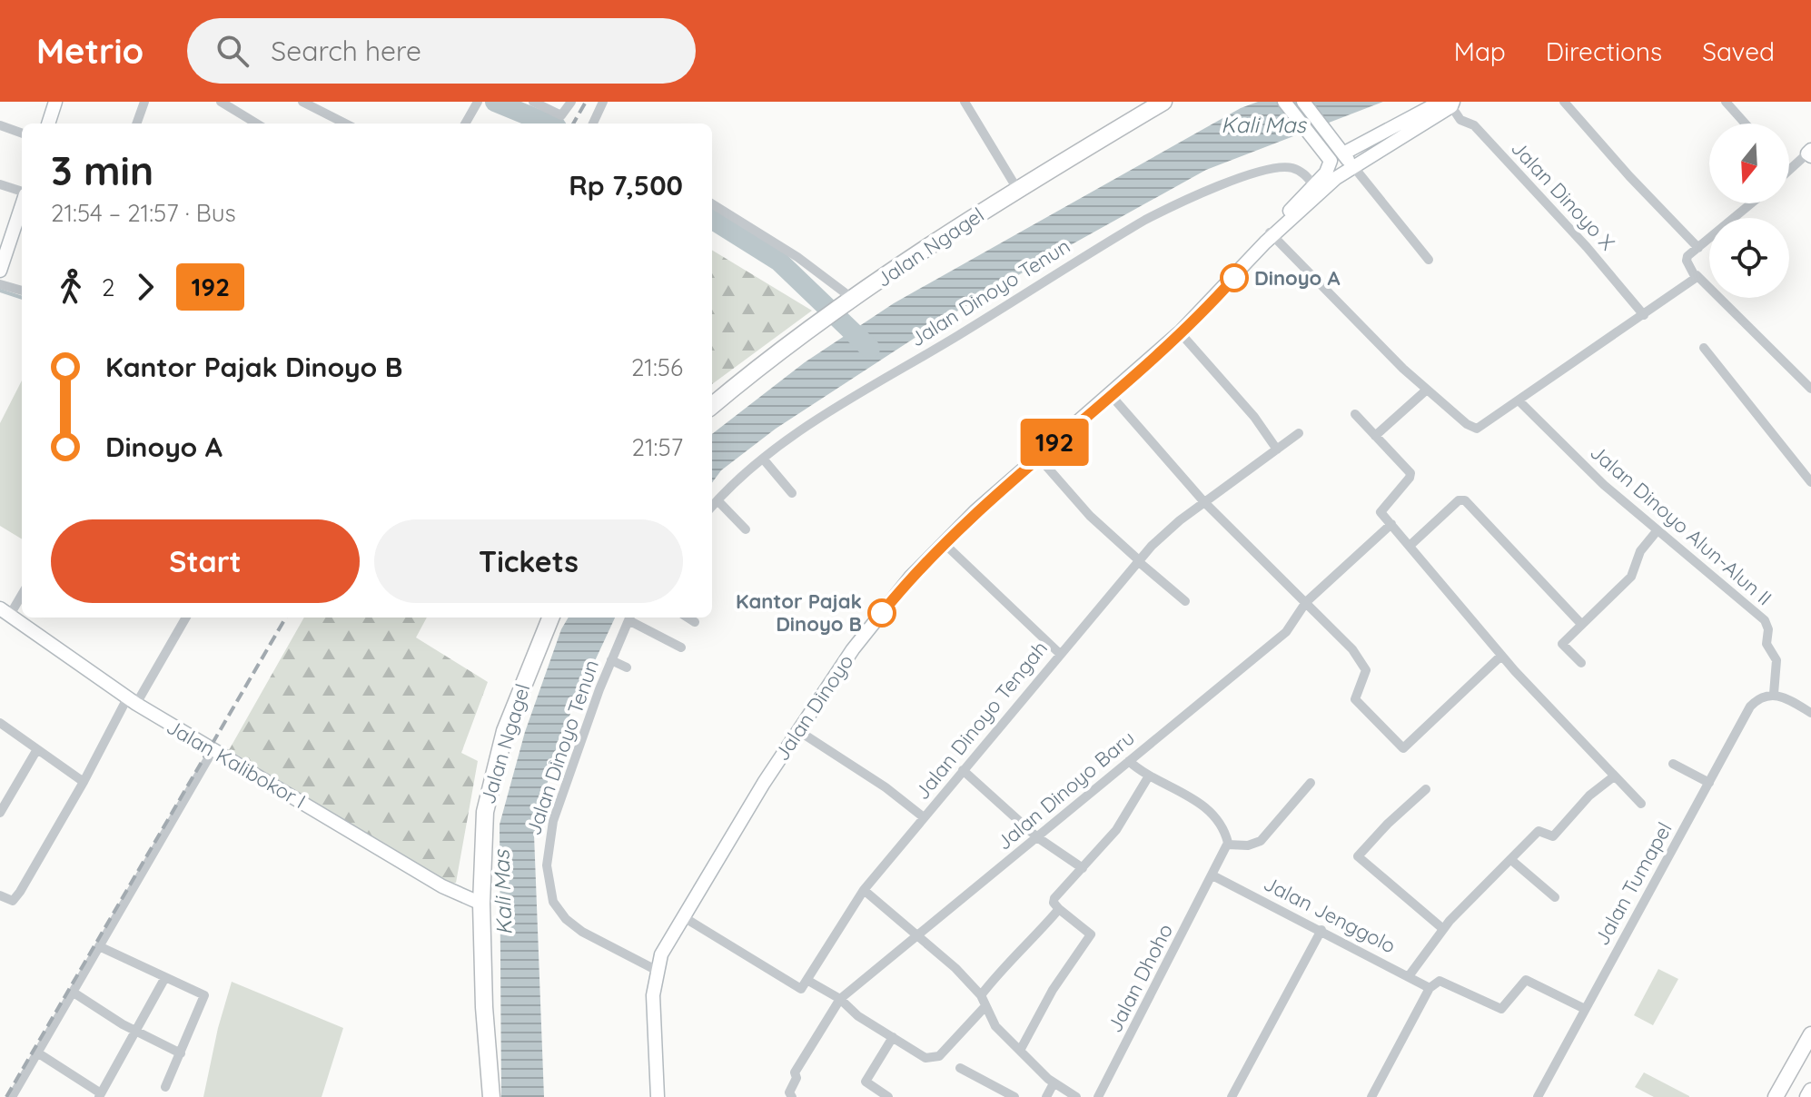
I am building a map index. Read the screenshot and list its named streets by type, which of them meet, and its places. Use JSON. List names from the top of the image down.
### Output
{
  "streets": {
    "highway": ["Jalan Ngagel"],
    "main road": ["Jalan Dinoyo", "Jalan Kalibokor I"],
    "street": [
      "Jalan Dinoyo X",
      "Jalan Dinoyo Tenun",
      "Jalan Dinoyo Alun-Alun II",
      "Jalan Dinoyo Tengah",
      "Jalan Dinoyo Baru",
      "Jalan Tumapel",
      "Jalan Jenggolo",
      "Jalan Dhoho"
    ]
  },
  "crossings": [
    ["Jalan Dinoyo X", "Jalan Dinoyo"],
    ["Jalan Ngagel", "Jalan Kalibokor I"],
    ["Jalan Dinoyo Tenun", "Jalan Dinoyo"],
    ["Jalan Dinoyo Alun-Alun II", "Jalan Tumapel"],
    ["Jalan Jenggolo", "Jalan Dhoho"]
  ],
  "water": ["Kali Mas"],
  "places": ["Dinoyo A", "Kantor Pajak Dinoyo B"],
  "lines": ["bus line 192"],
  "north": "bottom",
  "page": {
    "header": "Metrio",
    "search": "Search here",
    "nav": ["Map", "Directions", "Saved"],
    "on_map": "192",
    "heading": ["3 min", "21:54 – 21:57 · Bus", "Rp 7,500"],
    "legs": ["2", "192"],
    "list": [
      {
        "name": "Kantor Pajak Dinoyo B",
        "value": "21:56"
      },
      {
        "name": "Dinoyo A",
        "value": "21:57"
      }
    ],
    "buttons": ["Start", "Tickets"]
  }
}
